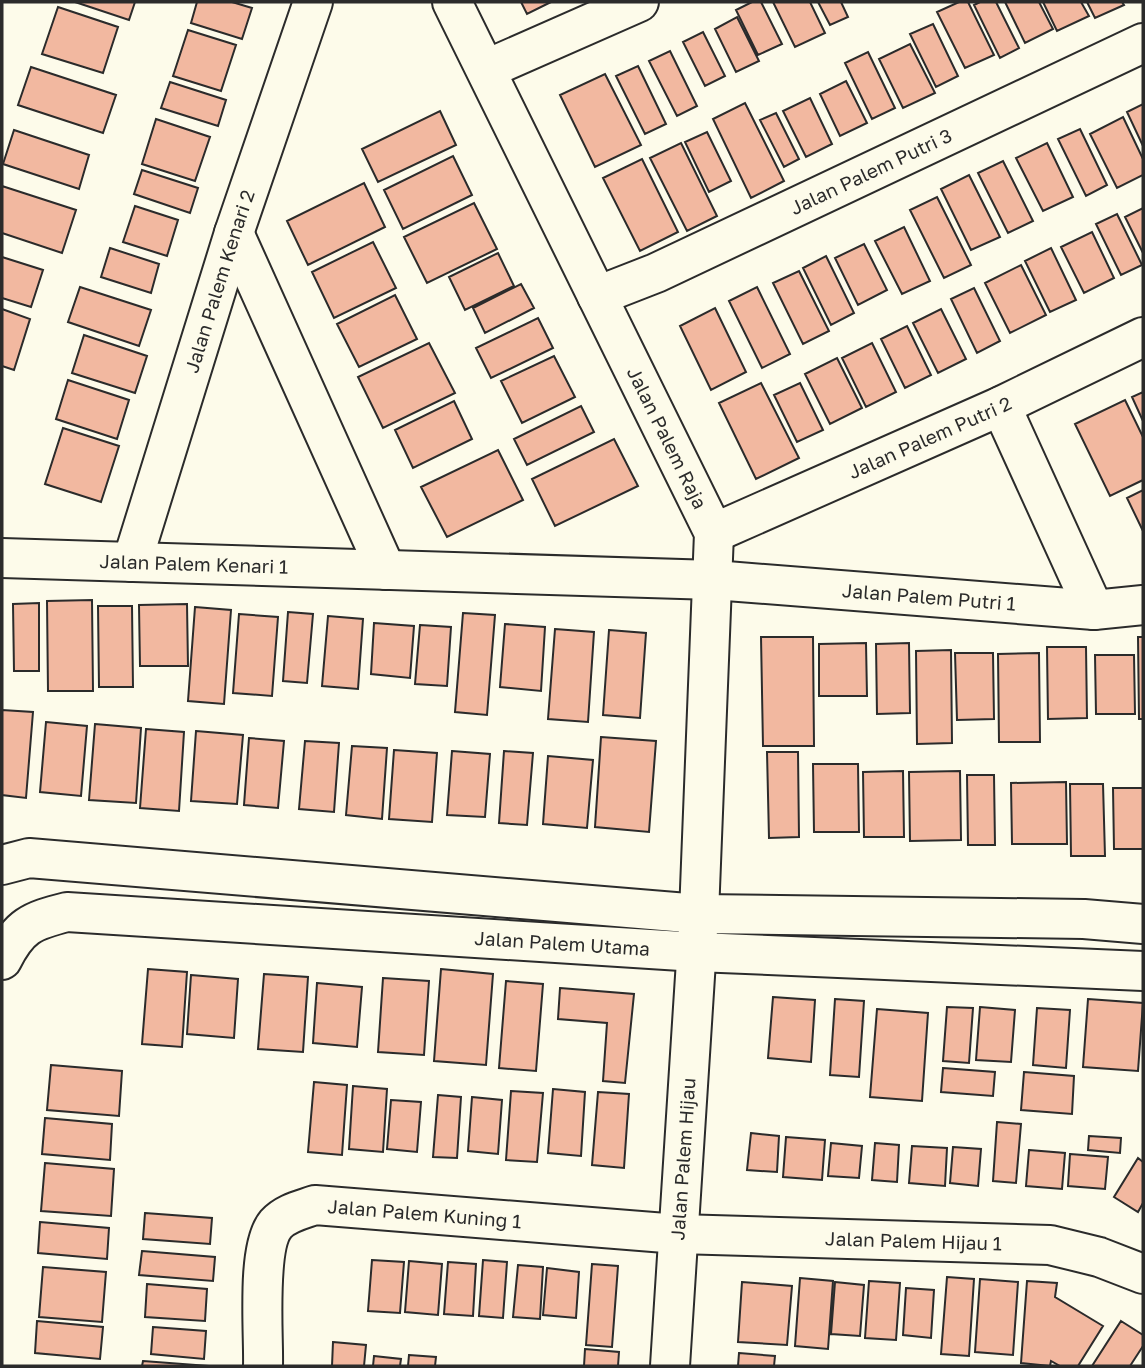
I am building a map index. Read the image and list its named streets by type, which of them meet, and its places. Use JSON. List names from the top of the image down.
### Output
{
  "streets": {
    "street": [
      "Jalan Palem Putri 3",
      "Jalan Palem Kenari 2",
      "Jalan Palem Putri 2",
      "Jalan Palem Raja",
      "Jalan Palem Kenari 1",
      "Jalan Palem Putri 1",
      "Jalan Palem Utama",
      "Jalan Palem Hijau",
      "Jalan Palem Kuning 1",
      "Jalan Palem Hijau 1"
    ]
  },
  "crossings": [
    ["Jalan Palem Putri 3", "Jalan Palem Raja"],
    ["Jalan Palem Kenari 2", "Jalan Palem Kenari 1"],
    ["Jalan Palem Putri 2", "Jalan Palem Raja"],
    ["Jalan Palem Raja", "Jalan Palem Kenari 1"],
    ["Jalan Palem Raja", "Jalan Palem Putri 1"],
    ["Jalan Palem Raja", "Jalan Palem Utama"],
    ["Jalan Palem Raja", "Jalan Palem Hijau"],
    ["Jalan Palem Kenari 1", "Jalan Palem Putri 1"],
    ["Jalan Palem Utama", "Jalan Palem Hijau"],
    ["Jalan Palem Hijau", "Jalan Palem Kuning 1"],
    ["Jalan Palem Hijau", "Jalan Palem Hijau 1"],
    ["Jalan Palem Kuning 1", "Jalan Palem Hijau 1"]
  ]
}
